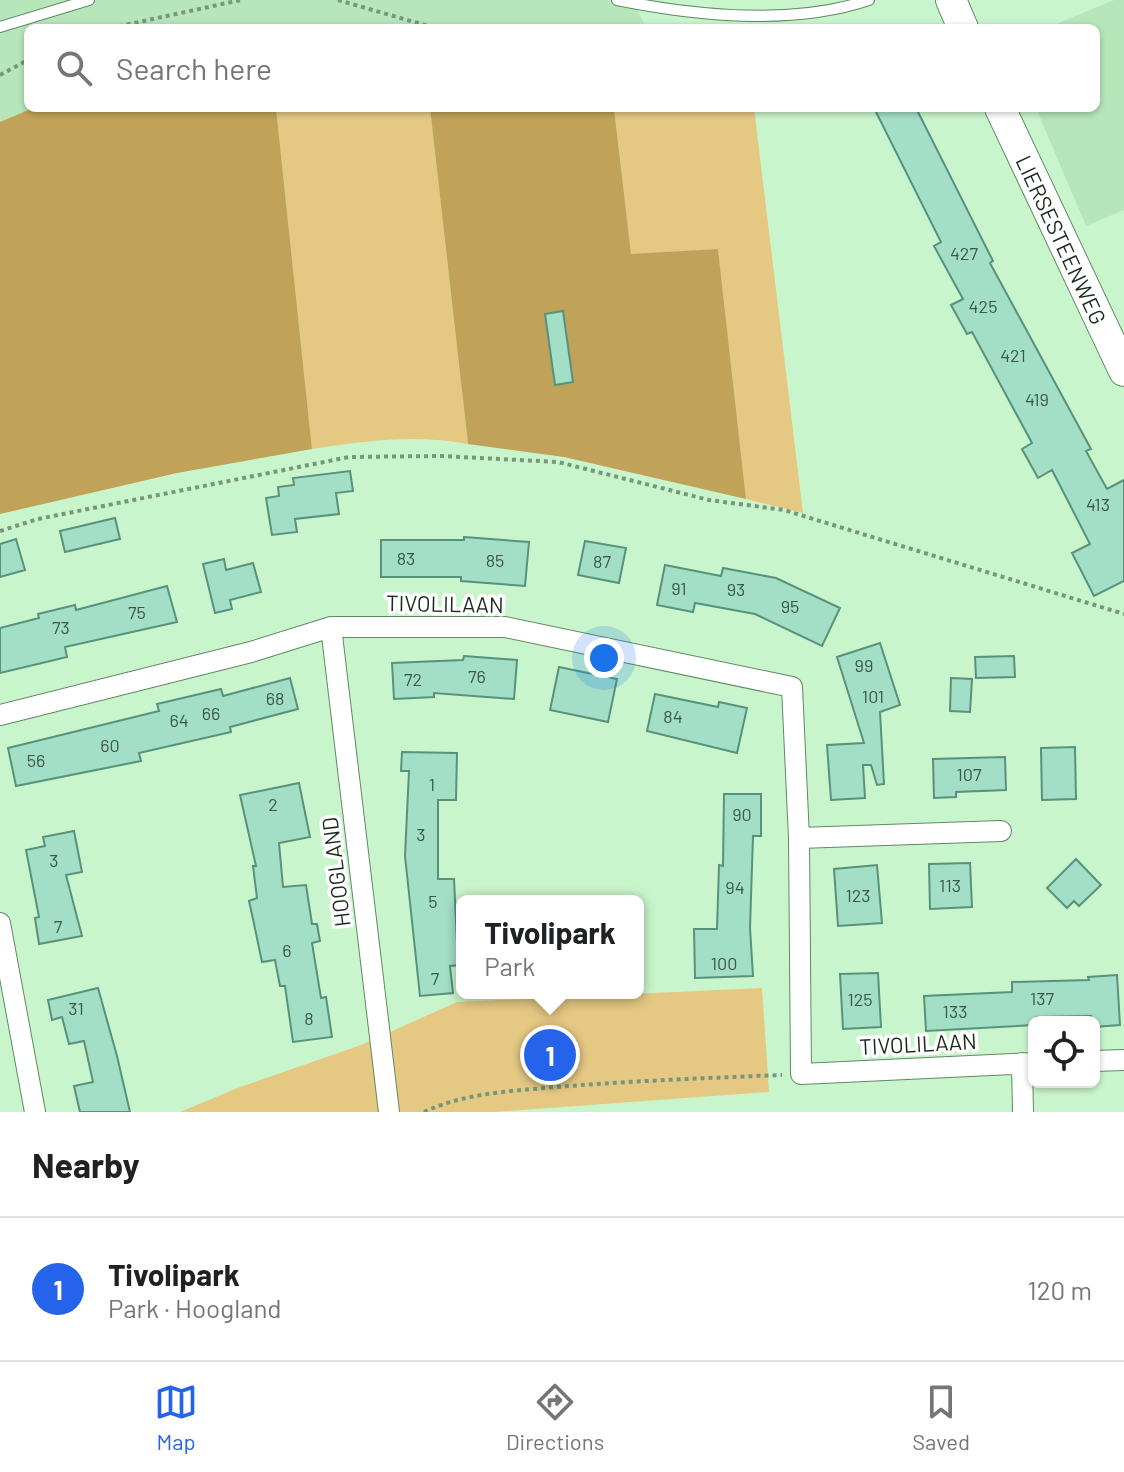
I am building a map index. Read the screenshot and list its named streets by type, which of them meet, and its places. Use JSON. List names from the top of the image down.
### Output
{
  "streets": {
    "main road": ["LIERSESTEENWEG"],
    "street": ["TIVOLILAAN", "HOOGLAND"]
  },
  "crossings": [
    ["TIVOLILAAN", "HOOGLAND"]
  ],
  "house_numbers": [
    "427",
    "425",
    "421",
    "419",
    "413",
    "83",
    "85",
    "87",
    "91",
    "93",
    "95",
    "75",
    "73",
    "99",
    "76",
    "72",
    "101",
    "68",
    "66",
    "84",
    "64",
    "60",
    "56",
    "107",
    "1",
    "2",
    "90",
    "3",
    "3",
    "113",
    "94",
    "123",
    "5",
    "7",
    "6",
    "100",
    "7",
    "137",
    "125",
    "31",
    "133",
    "8"
  ],
  "page": {
    "search": "Search here",
    "popup": ["Tivolipark", "Park"],
    "pins": "1",
    "heading": "Nearby",
    "list": [
      {
        "mark": "1",
        "name": "Tivolipark",
        "note": "Park · Hoogland",
        "value": "120 m"
      }
    ],
    "nav": ["Map", "Directions", "Saved"]
  }
}
